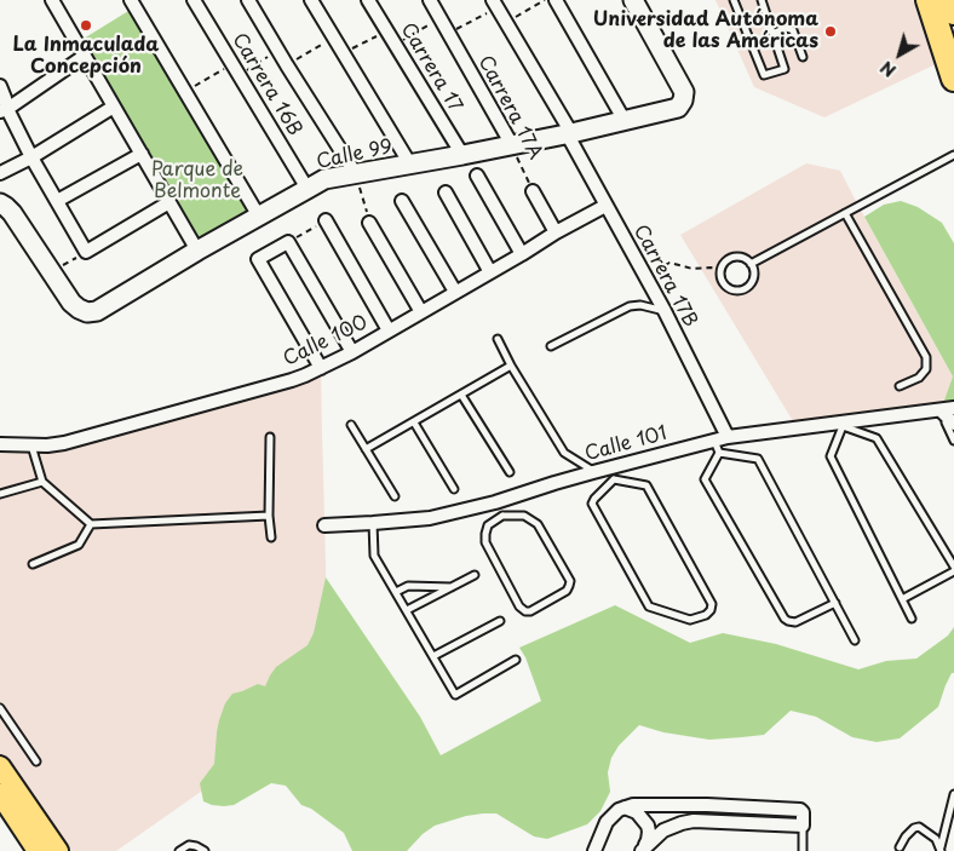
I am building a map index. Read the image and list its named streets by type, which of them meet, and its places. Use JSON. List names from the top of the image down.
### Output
{
  "streets": {
    "street": [
      "Carrera 17",
      "Carrera 16B",
      "Carrera 17A",
      "Calle 99",
      "Carrera 17B",
      "Calle 100",
      "Calle 101"
    ]
  },
  "crossings": [
    ["Carrera 17", "Calle 99"],
    ["Carrera 16B", "Calle 99"],
    ["Carrera 17A", "Calle 99"],
    ["Carrera 17A", "Calle 100"],
    ["Calle 99", "Carrera 17B"],
    ["Carrera 17B", "Calle 100"],
    ["Carrera 17B", "Calle 101"]
  ],
  "parks": ["Parque de Belmonte"],
  "places": ["La Inmaculada Concepción", "Universidad Autónoma de las Américas"],
  "north": "bottom left"
}
